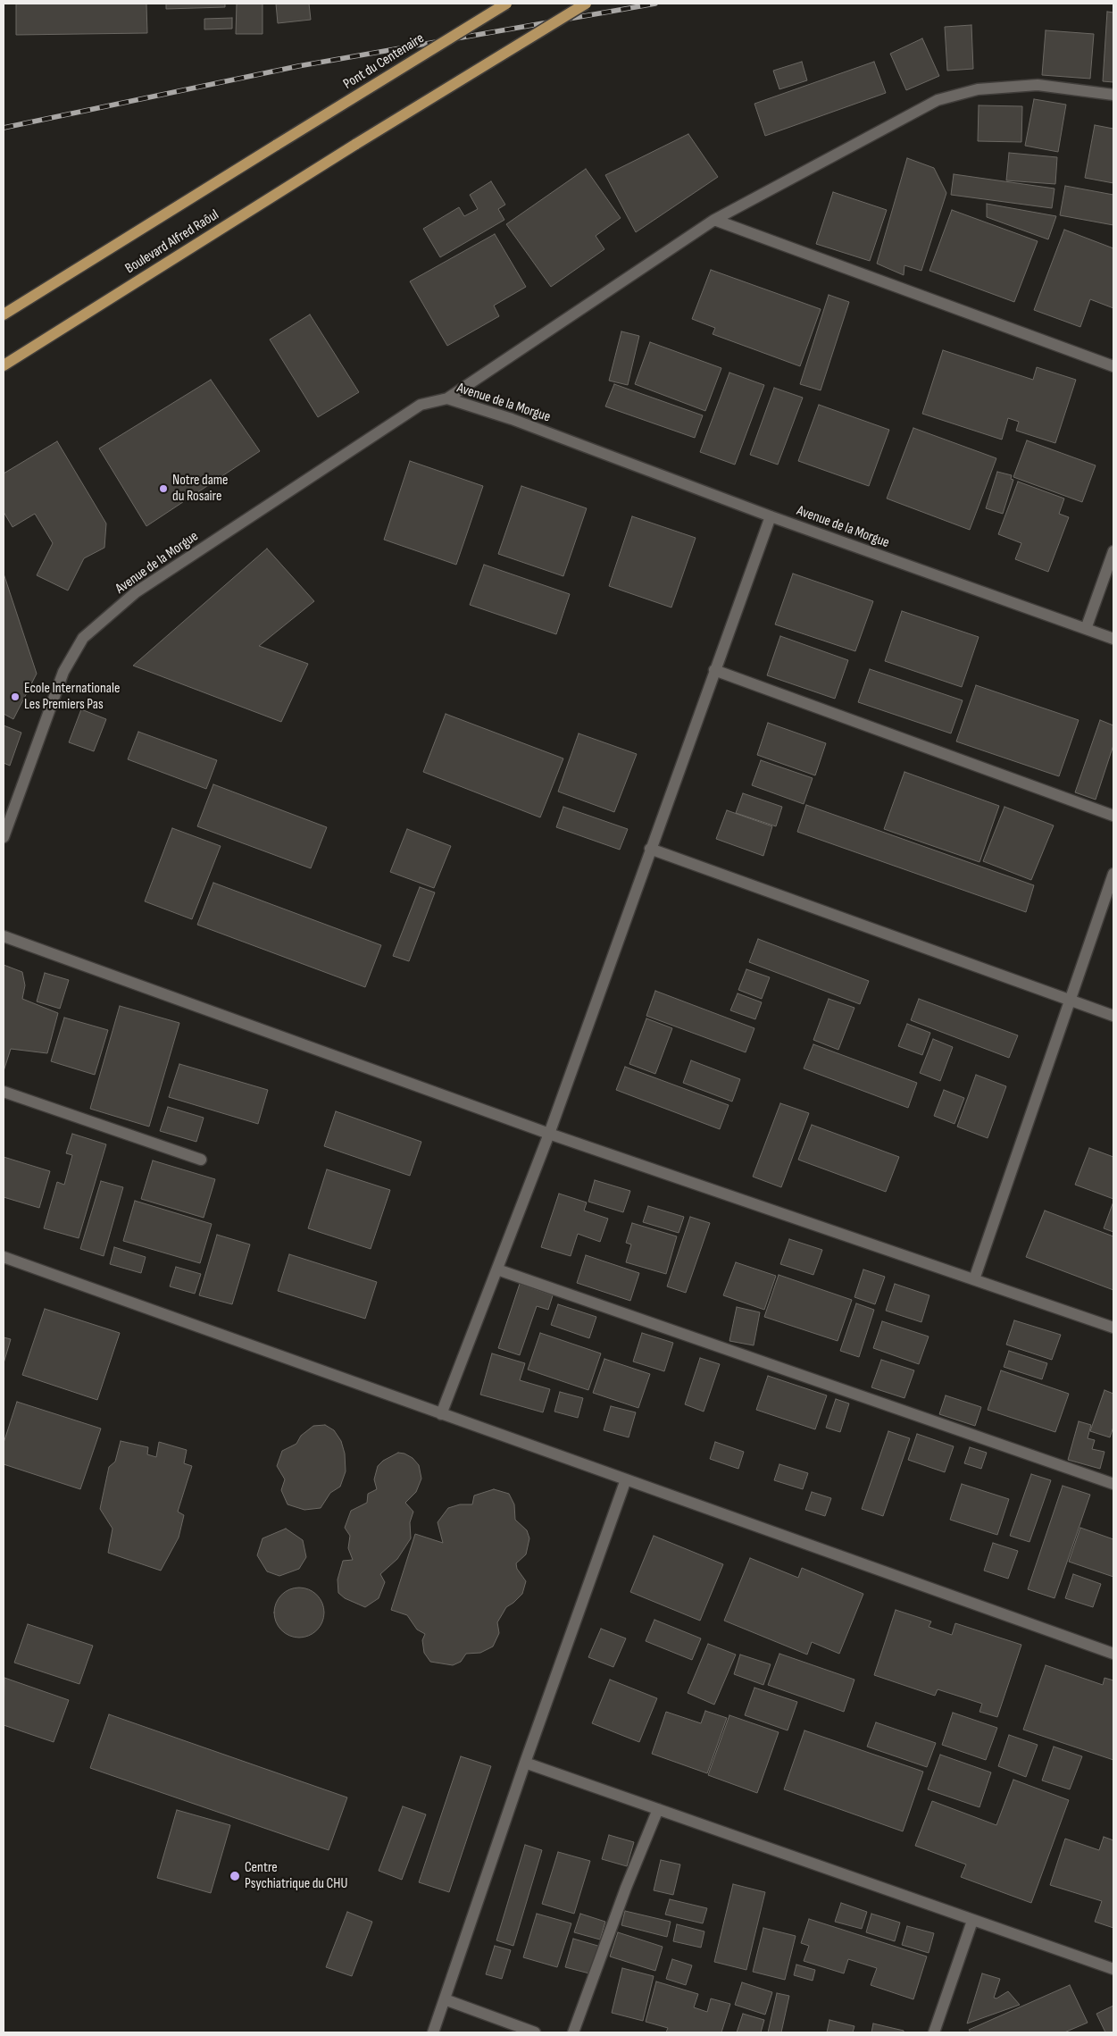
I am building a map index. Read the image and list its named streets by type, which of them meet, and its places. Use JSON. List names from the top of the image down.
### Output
{
  "streets": {
    "main road": ["Pont du Centenaire", "Boulevard Alfred Raôul"],
    "street": ["Avenue de la Morgue"]
  },
  "places": ["Notre dame du Rosaire", "Ecole Internationale Les Premiers Pas", "Centre Psychiatrique du CHU"]
}
